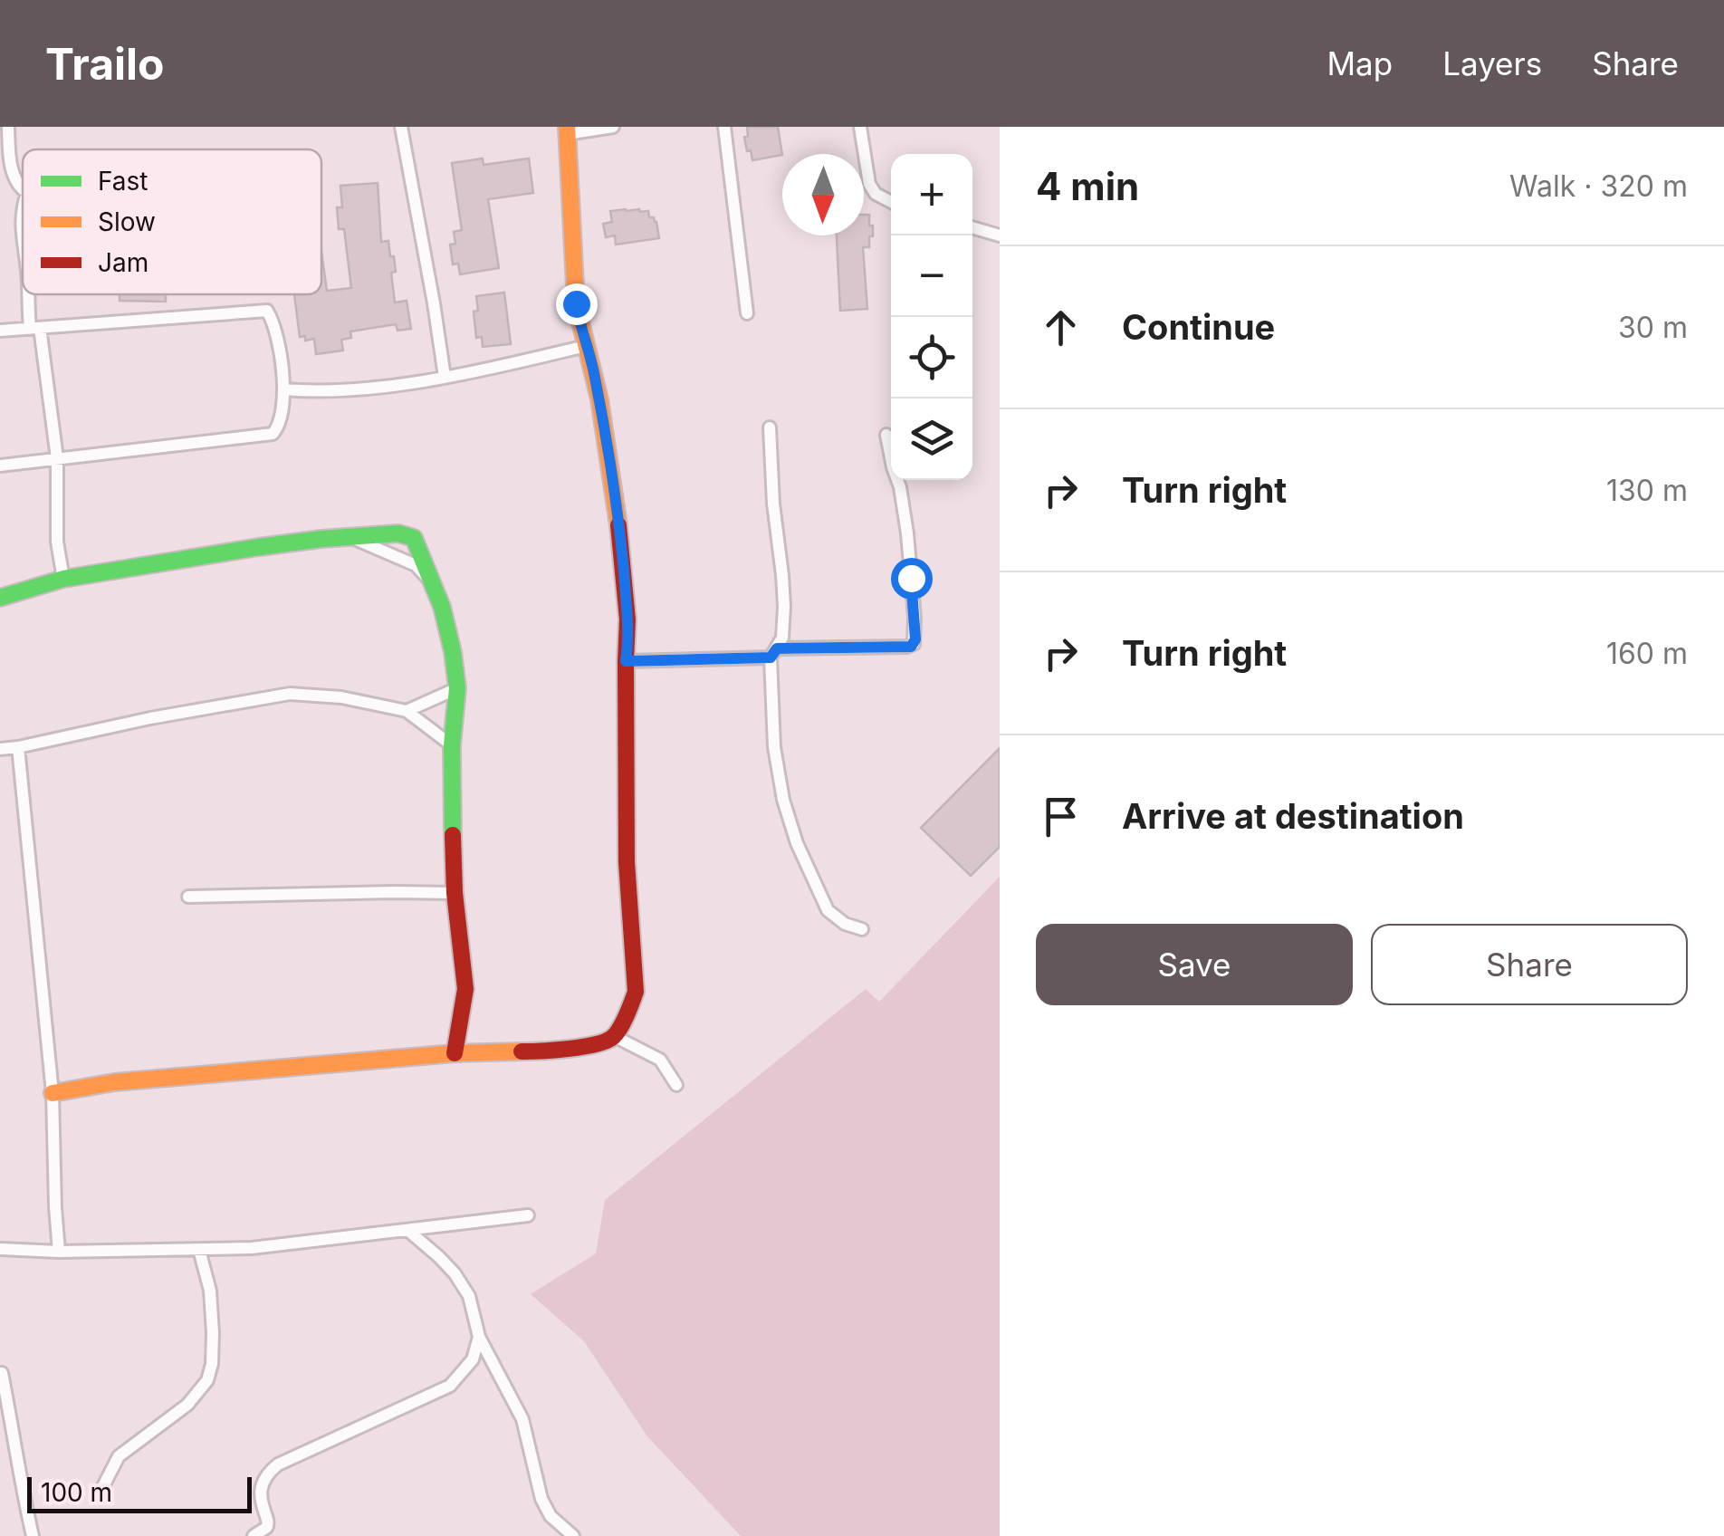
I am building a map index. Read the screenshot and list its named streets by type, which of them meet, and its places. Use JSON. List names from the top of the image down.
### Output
{
  "legend": ["Fast", "Slow", "Jam"],
  "scale_bar": "100 m",
  "north": "bottom",
  "page": {
    "header": "Trailo",
    "nav": ["Map", "Layers", "Share"],
    "heading": ["4 min", "Walk · 320 m"],
    "map_buttons": ["+", "−"],
    "list": [
      ["Continue", "30 m"],
      ["Turn right", "130 m"],
      ["Turn right", "160 m"],
      "Arrive at destination"
    ],
    "buttons": ["Save", "Share"],
    "scale": "100 m"
  }
}
